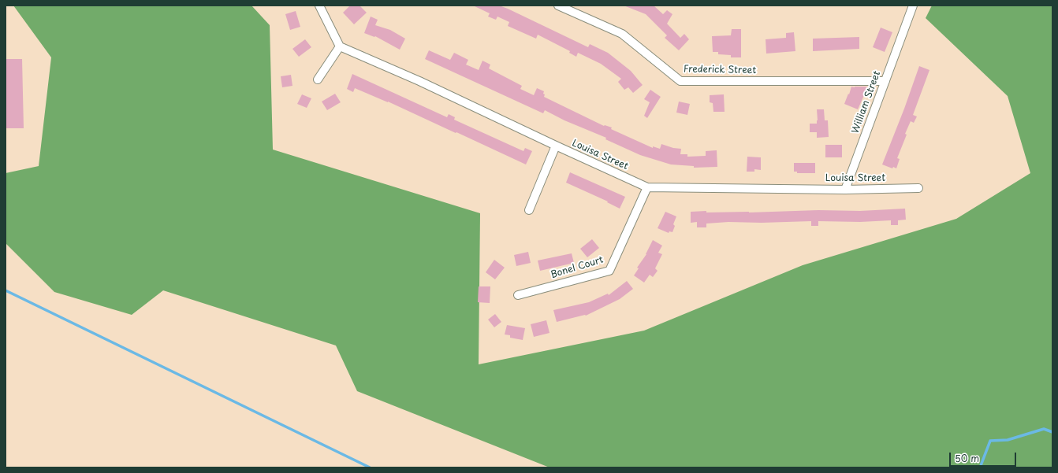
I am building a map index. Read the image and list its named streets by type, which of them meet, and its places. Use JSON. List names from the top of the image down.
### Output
{
  "streets": {
    "street": [
      "Frederick Street",
      "William Street",
      "Louisa Street",
      "Bonel Court"
    ]
  },
  "crossings": [
    ["Frederick Street", "William Street"],
    ["William Street", "Louisa Street"],
    ["Louisa Street", "Bonel Court"]
  ],
  "scale_bar": "50 m"
}
